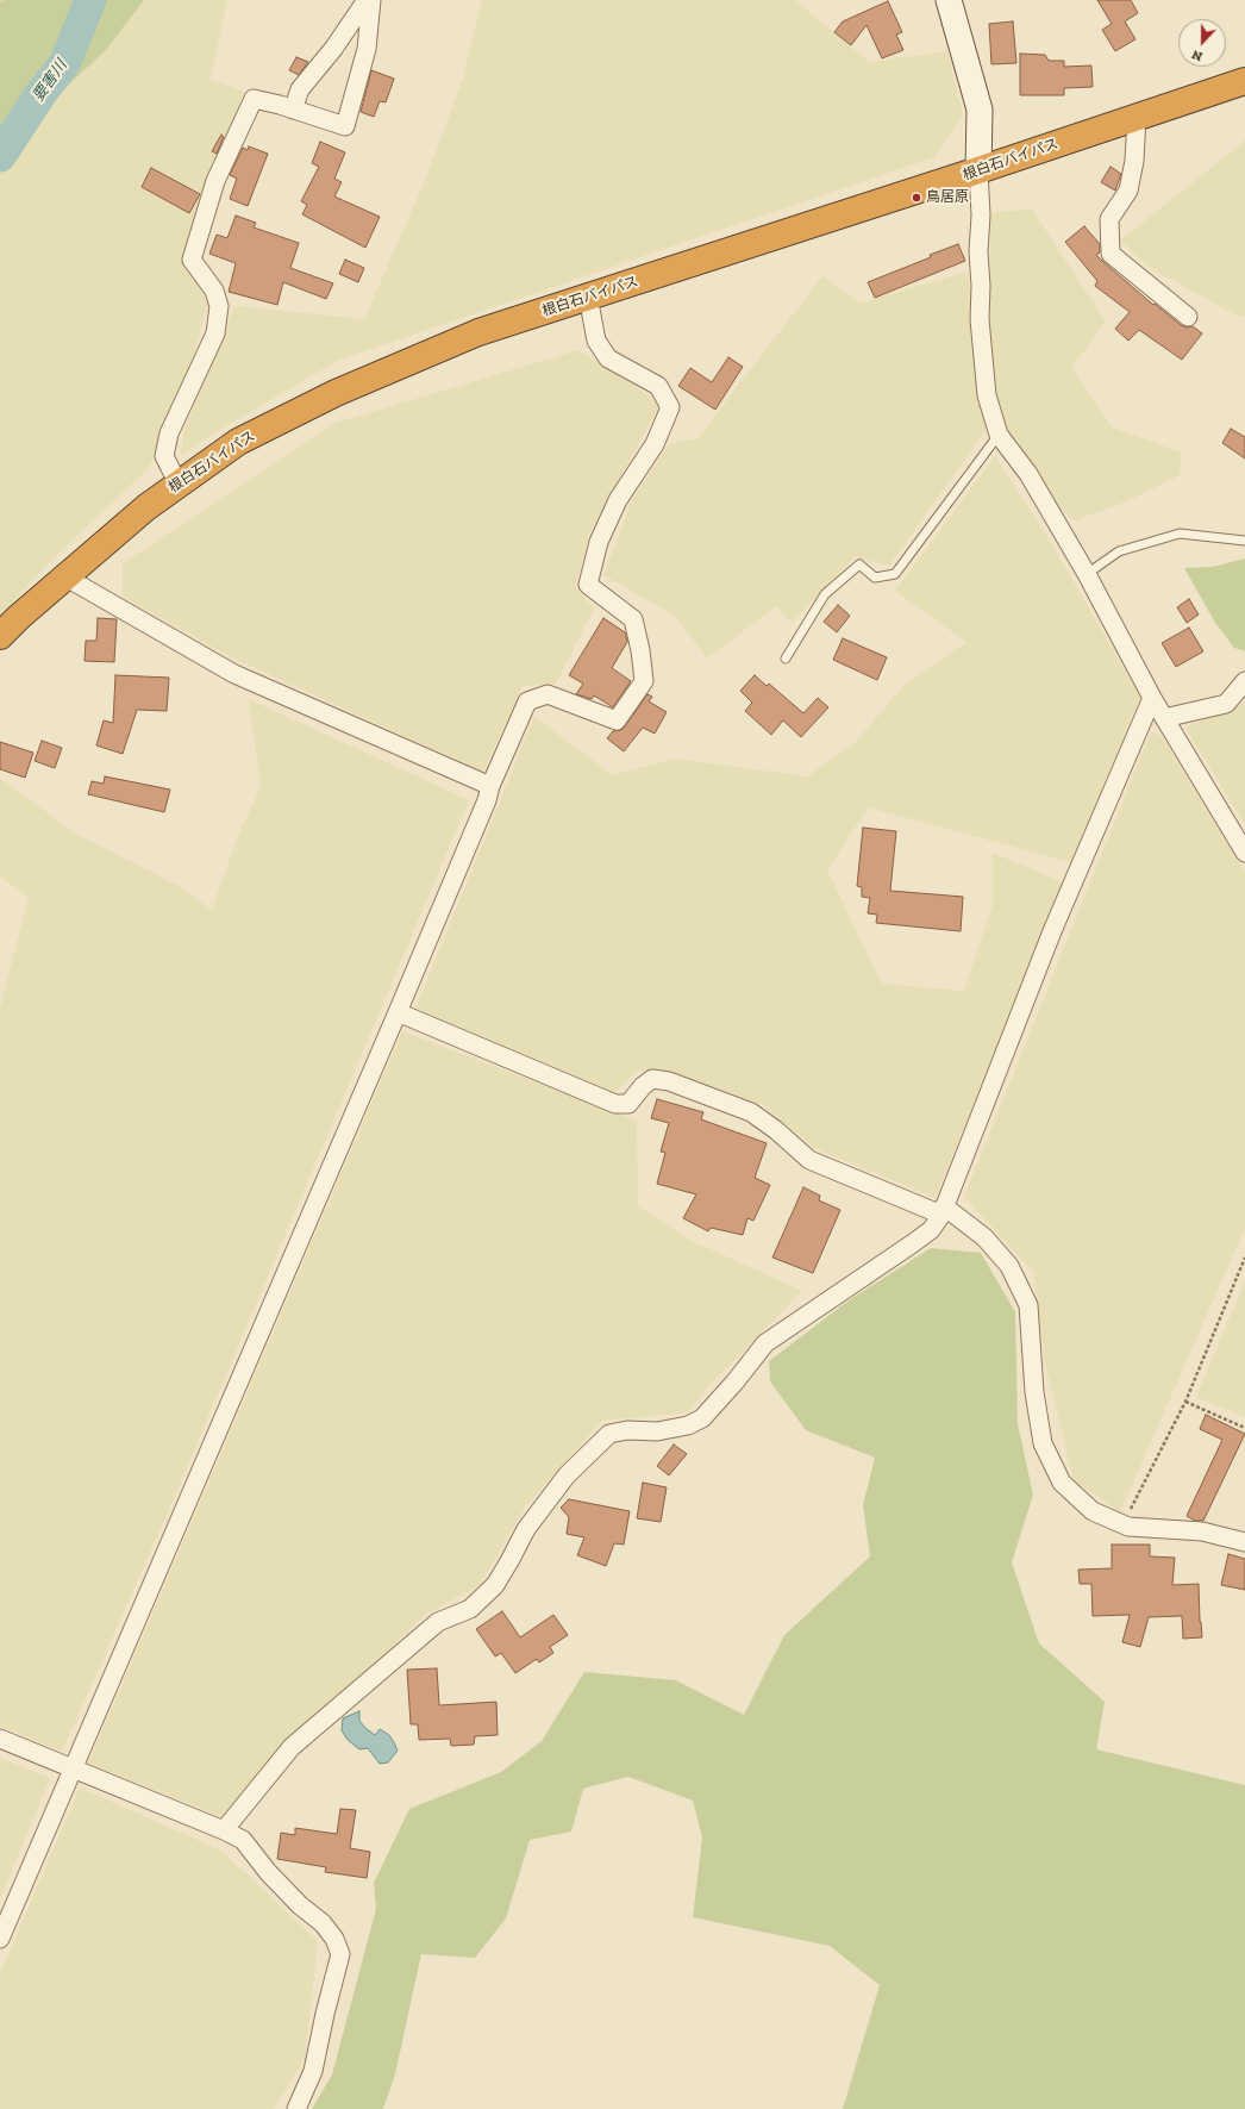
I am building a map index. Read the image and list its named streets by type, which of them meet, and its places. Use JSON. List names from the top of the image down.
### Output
{
  "streets": {
    "highway": ["根白石バイパス"]
  },
  "water": ["要害川"],
  "places": ["鳥居原"],
  "north": "bottom"
}
